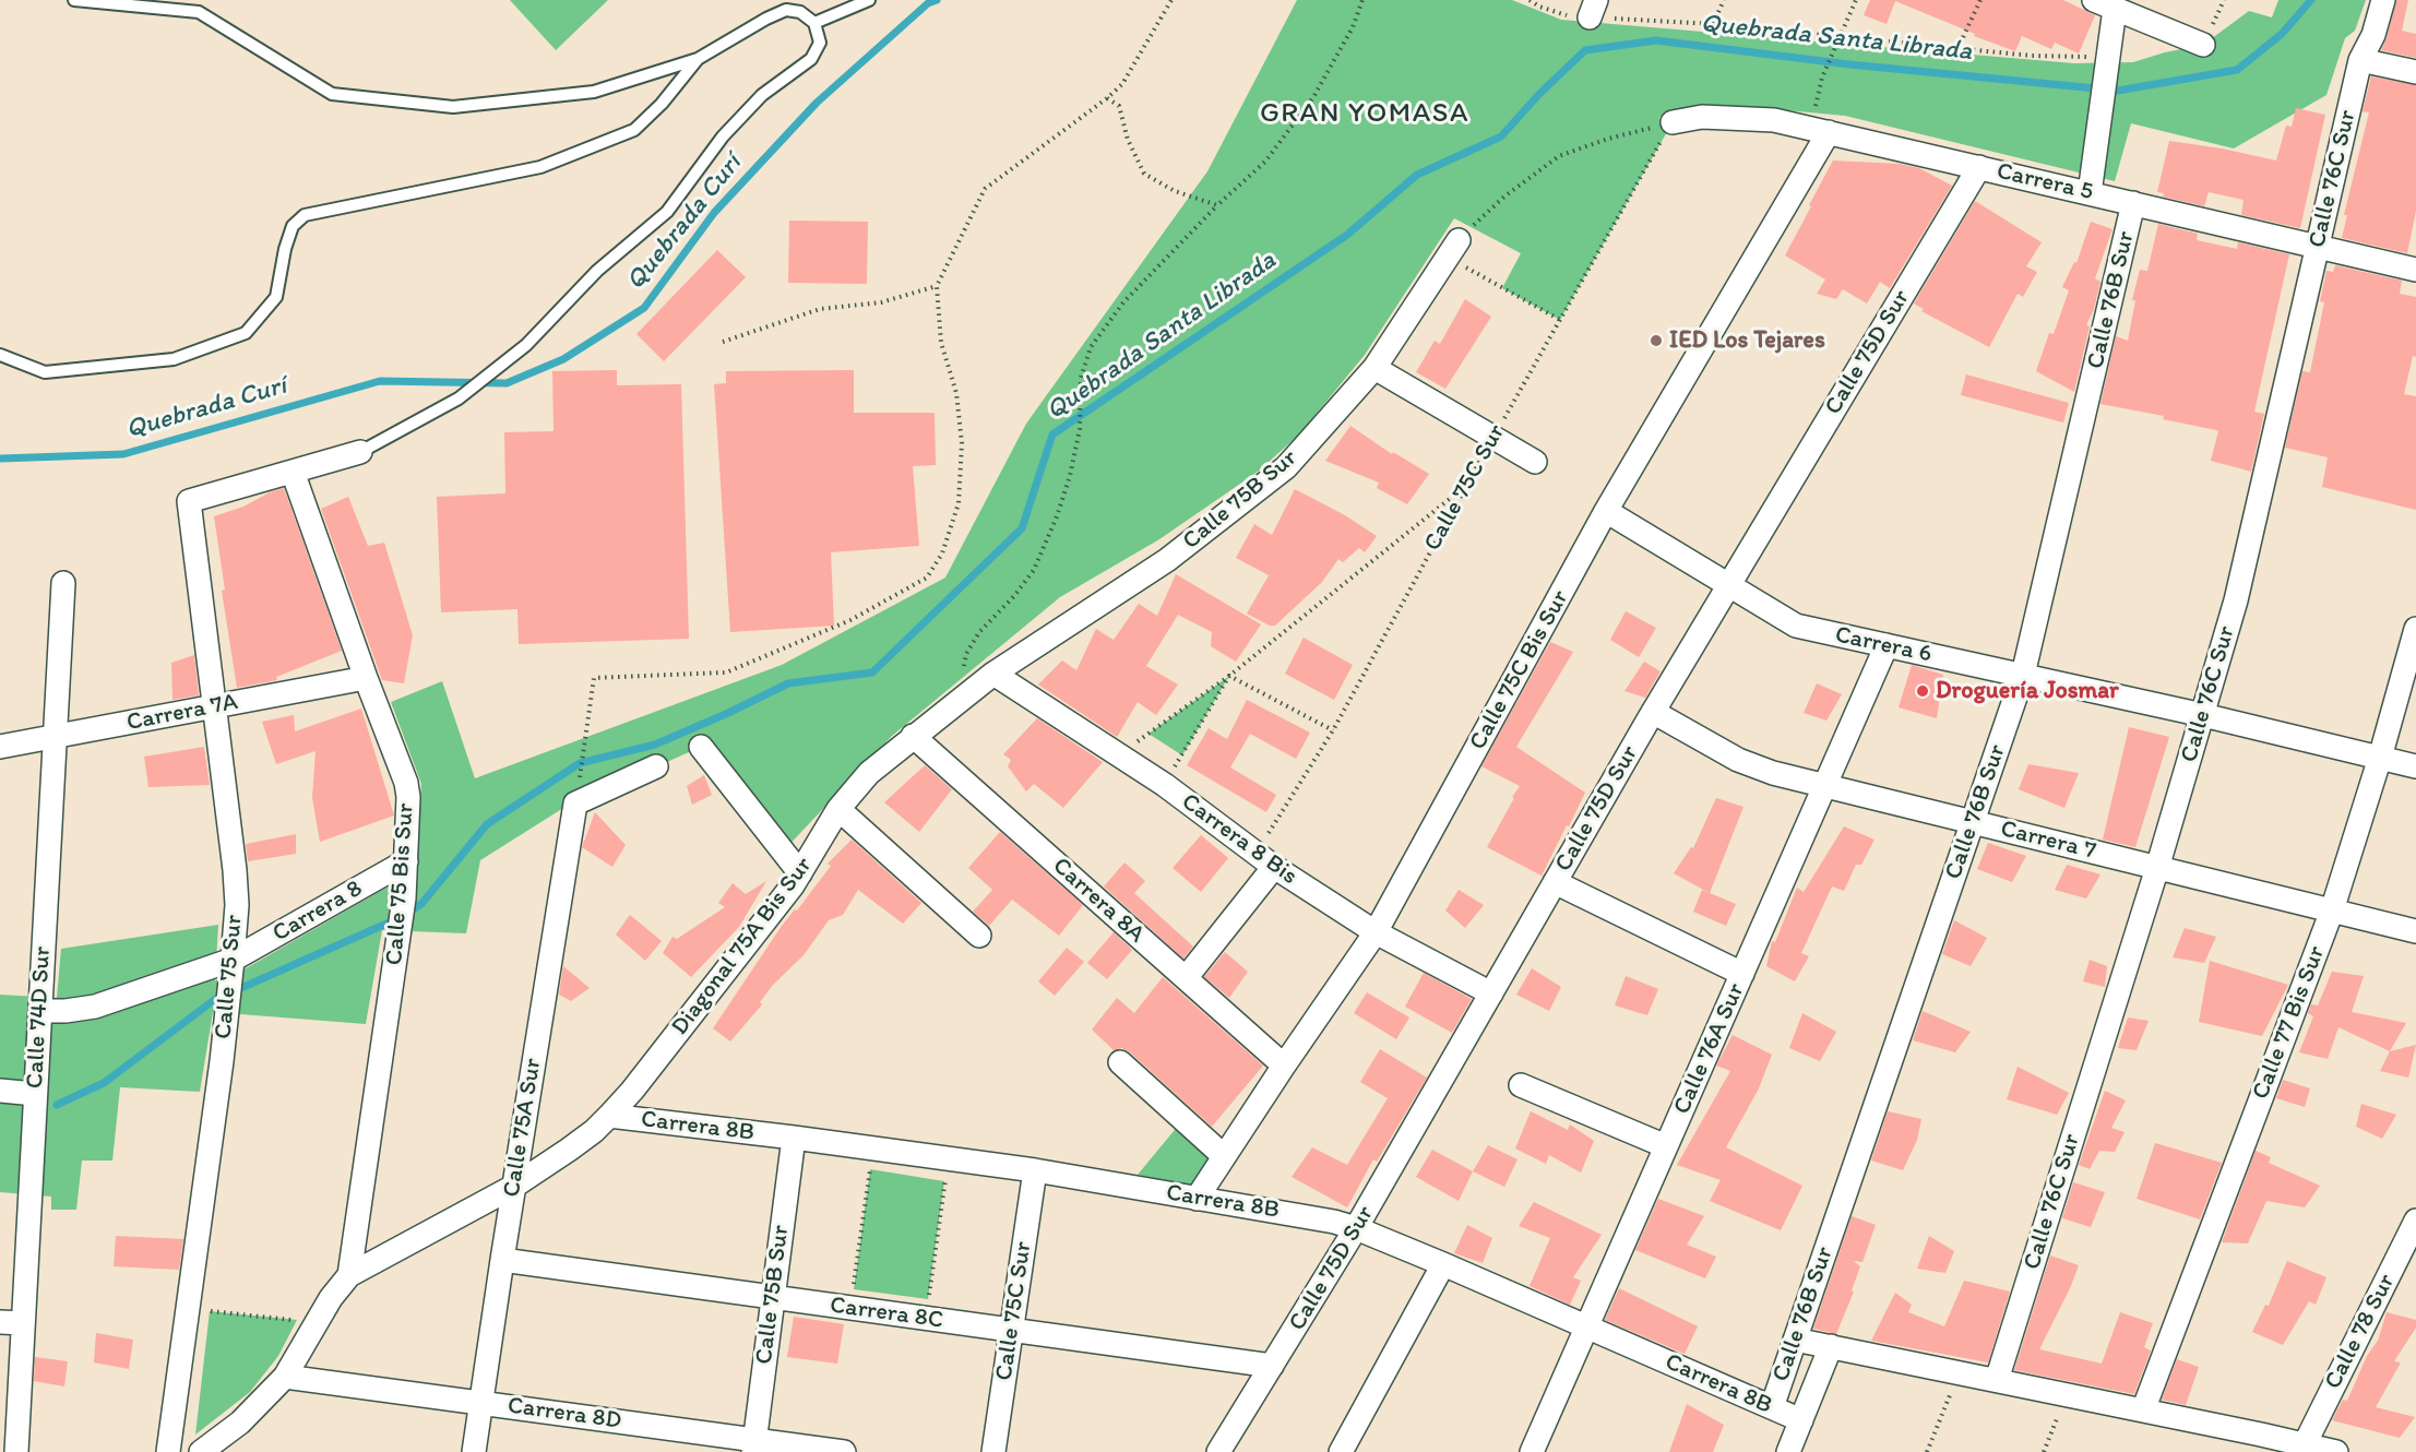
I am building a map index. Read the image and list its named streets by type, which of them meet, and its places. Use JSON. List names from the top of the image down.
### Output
{
  "streets": {
    "street": [
      "Calle 76C Sur",
      "Carrera 5",
      "Calle 76B Sur",
      "Calle 75D Sur",
      "Calle 75C Sur",
      "Calle 75B Sur",
      "Carrera 6",
      "Calle 75C Bis Sur",
      "Carrera 7A",
      "Carrera 8 Bis",
      "Carrera 7",
      "Calle 75 Bis Sur",
      "Carrera 8A",
      "Carrera 8",
      "Diagonal 75A Bis Sur",
      "Calle 75 Sur",
      "Calle 74D Sur",
      "Calle 77 Bis Sur",
      "Calle 76A Sur",
      "Carrera 8B",
      "Calle 75A Sur",
      "Carrera 8C",
      "Calle 78 Sur",
      "Carrera 8D"
    ]
  },
  "crossings": [
    ["Calle 76C Sur", "Carrera 5"],
    ["Calle 76C Sur", "Carrera 6"],
    ["Calle 76C Sur", "Carrera 7"],
    ["Carrera 5", "Calle 76B Sur"],
    ["Carrera 5", "Calle 75D Sur"],
    ["Carrera 5", "Calle 75C Sur"],
    ["Carrera 5", "Calle 75C Bis Sur"],
    ["Calle 76B Sur", "Carrera 6"],
    ["Calle 76B Sur", "Carrera 7"],
    ["Calle 76B Sur", "Carrera 8B"],
    ["Calle 75D Sur", "Carrera 6"],
    ["Calle 75D Sur", "Carrera 8 Bis"],
    ["Calle 75D Sur", "Carrera 7"],
    ["Calle 75D Sur", "Carrera 8B"],
    ["Calle 75D Sur", "Carrera 8C"],
    ["Calle 75C Sur", "Carrera 8 Bis"],
    ["Calle 75C Sur", "Carrera 8B"],
    ["Calle 75C Sur", "Carrera 8C"],
    ["Calle 75B Sur", "Carrera 8 Bis"],
    ["Calle 75B Sur", "Diagonal 75A Bis Sur"],
    ["Calle 75B Sur", "Carrera 8B"],
    ["Calle 75B Sur", "Carrera 8C"],
    ["Calle 75B Sur", "Carrera 8D"],
    ["Carrera 6", "Calle 75C Bis Sur"],
    ["Carrera 6", "Calle 77 Bis Sur"],
    ["Carrera 6", "Calle 76A Sur"],
    ["Calle 75C Bis Sur", "Carrera 8 Bis"],
    ["Calle 75C Bis Sur", "Carrera 8A"],
    ["Calle 75C Bis Sur", "Carrera 8B"],
    ["Carrera 7A", "Calle 75 Bis Sur"],
    ["Carrera 7A", "Calle 75 Sur"],
    ["Carrera 7A", "Calle 74D Sur"],
    ["Carrera 8 Bis", "Diagonal 75A Bis Sur"],
    ["Carrera 7", "Calle 77 Bis Sur"],
    ["Carrera 7", "Calle 76A Sur"],
    ["Calle 75 Bis Sur", "Carrera 8"],
    ["Calle 75 Bis Sur", "Diagonal 75A Bis Sur"],
    ["Calle 75 Bis Sur", "Calle 75 Sur"],
    ["Carrera 8A", "Diagonal 75A Bis Sur"],
    ["Carrera 8", "Calle 75 Sur"],
    ["Carrera 8", "Calle 74D Sur"],
    ["Diagonal 75A Bis Sur", "Carrera 8B"],
    ["Diagonal 75A Bis Sur", "Calle 75A Sur"],
    ["Calle 76A Sur", "Carrera 8B"],
    ["Calle 75A Sur", "Carrera 8C"],
    ["Calle 75A Sur", "Carrera 8D"]
  ],
  "districts": ["GRAN YOMASA"],
  "water": ["Quebrada Santa Librada", "Quebrada Curí"],
  "places": ["IED Los Tejares", "Droguería Josmar"]
}
